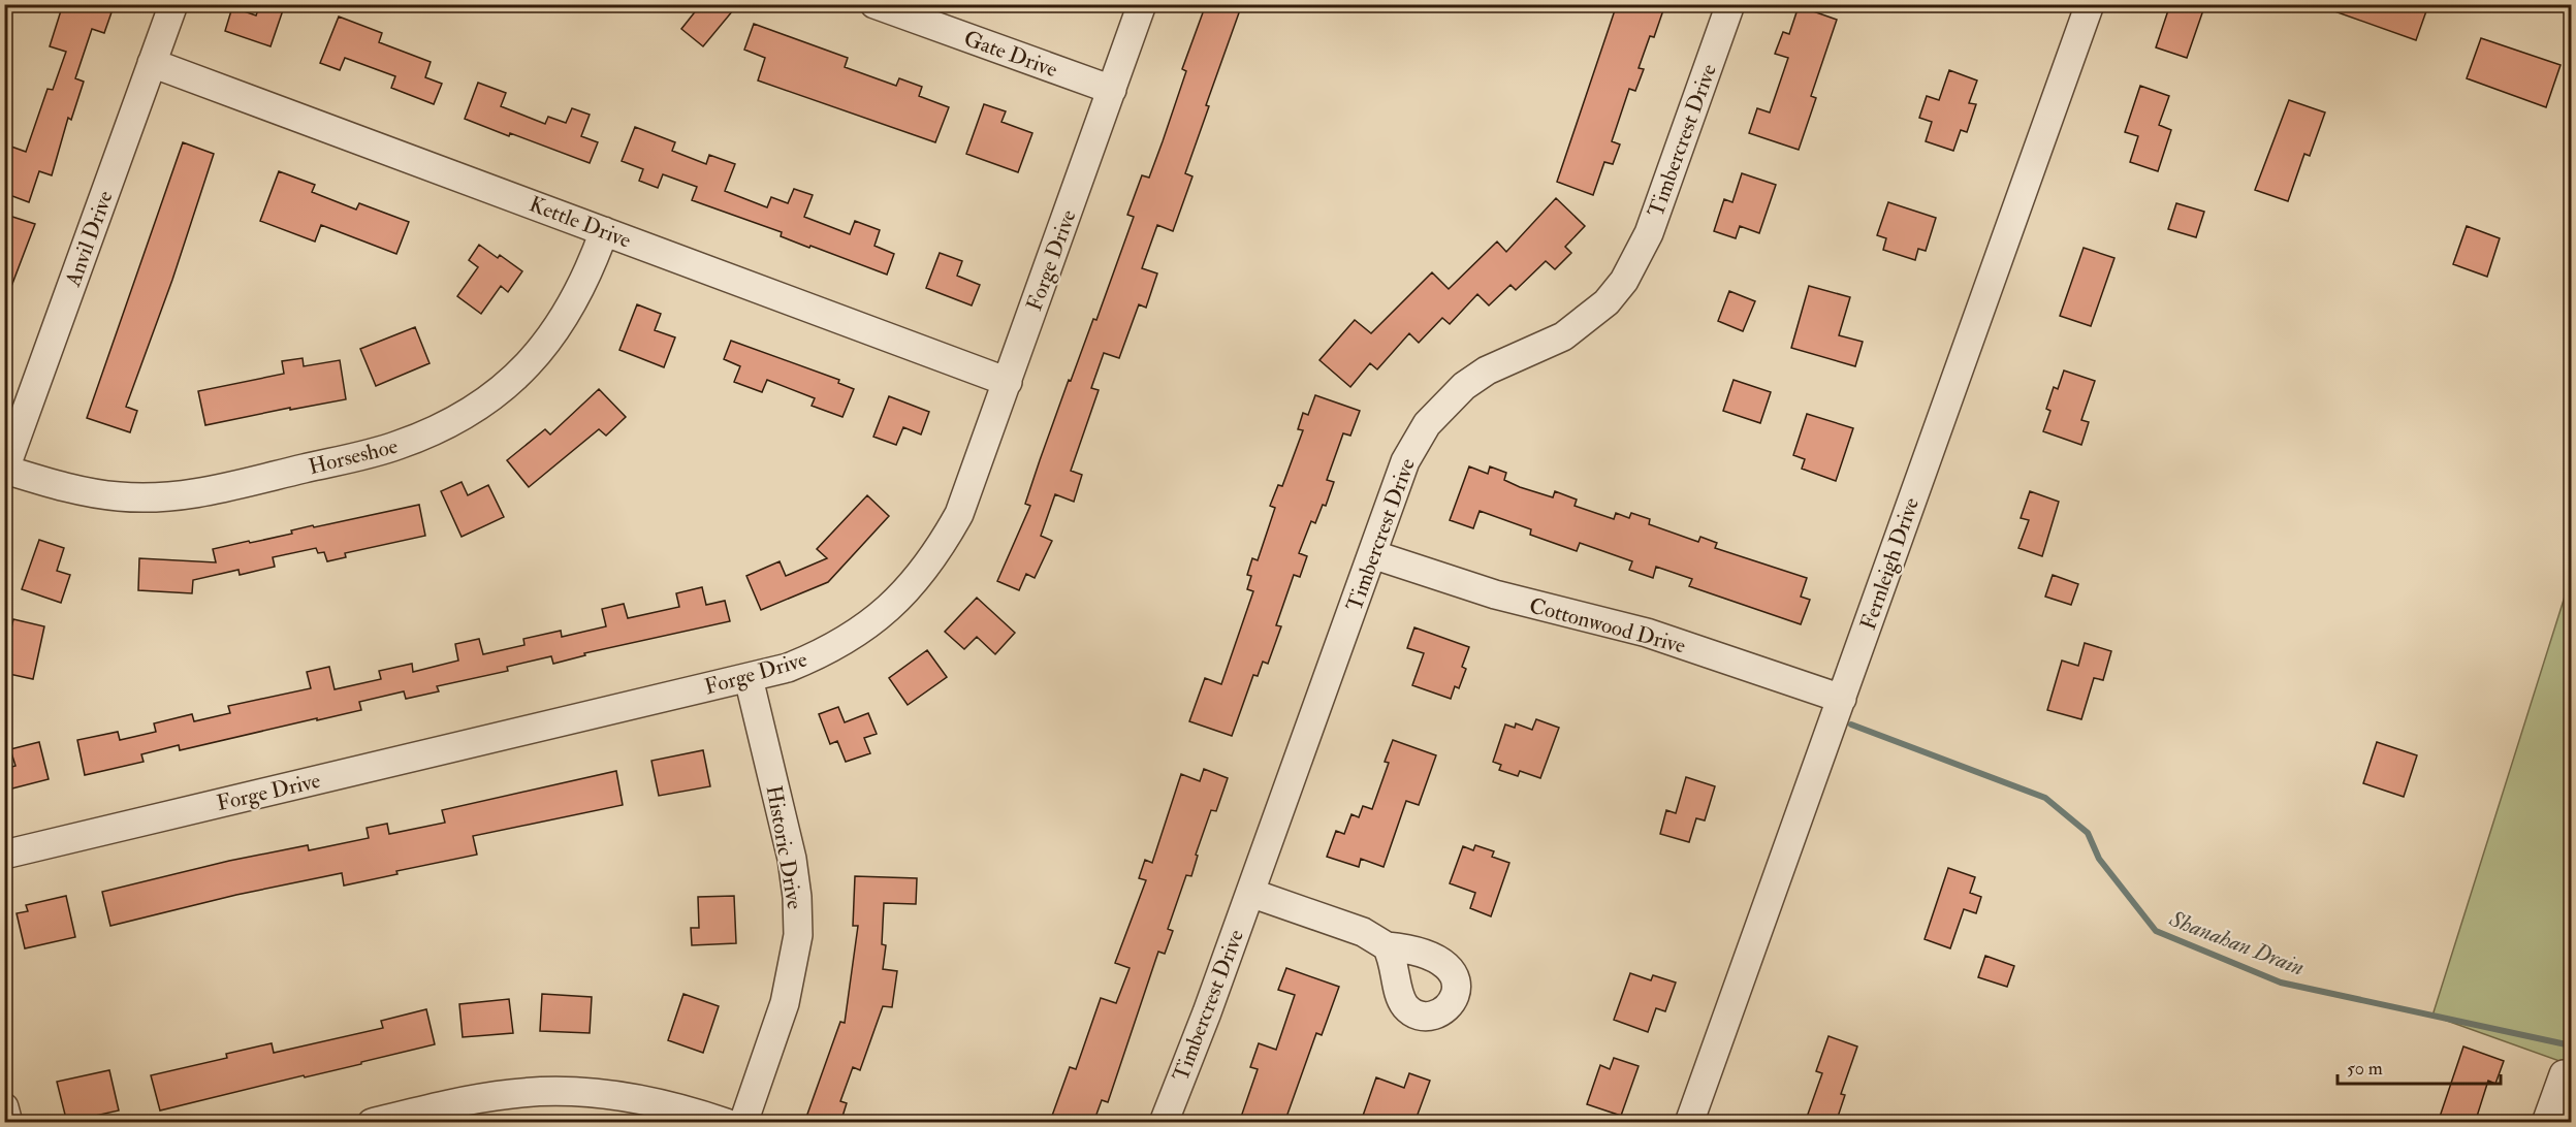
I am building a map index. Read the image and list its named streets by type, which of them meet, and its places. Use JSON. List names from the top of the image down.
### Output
{
  "streets": {
    "street": [
      "Gate Drive",
      "Timbercrest Drive",
      "Kettle Drive",
      "Anvil Drive",
      "Forge Drive",
      "Horseshoe",
      "Fernleigh Drive",
      "Cottonwood Drive",
      "Historic Drive"
    ]
  },
  "crossings": [
    ["Gate Drive", "Forge Drive"],
    ["Timbercrest Drive", "Cottonwood Drive"],
    ["Kettle Drive", "Anvil Drive"],
    ["Kettle Drive", "Forge Drive"],
    ["Kettle Drive", "Horseshoe"],
    ["Anvil Drive", "Horseshoe"],
    ["Forge Drive", "Historic Drive"],
    ["Fernleigh Drive", "Cottonwood Drive"]
  ],
  "water": ["Shanahan Drain"],
  "scale_bar": "50 m"
}
